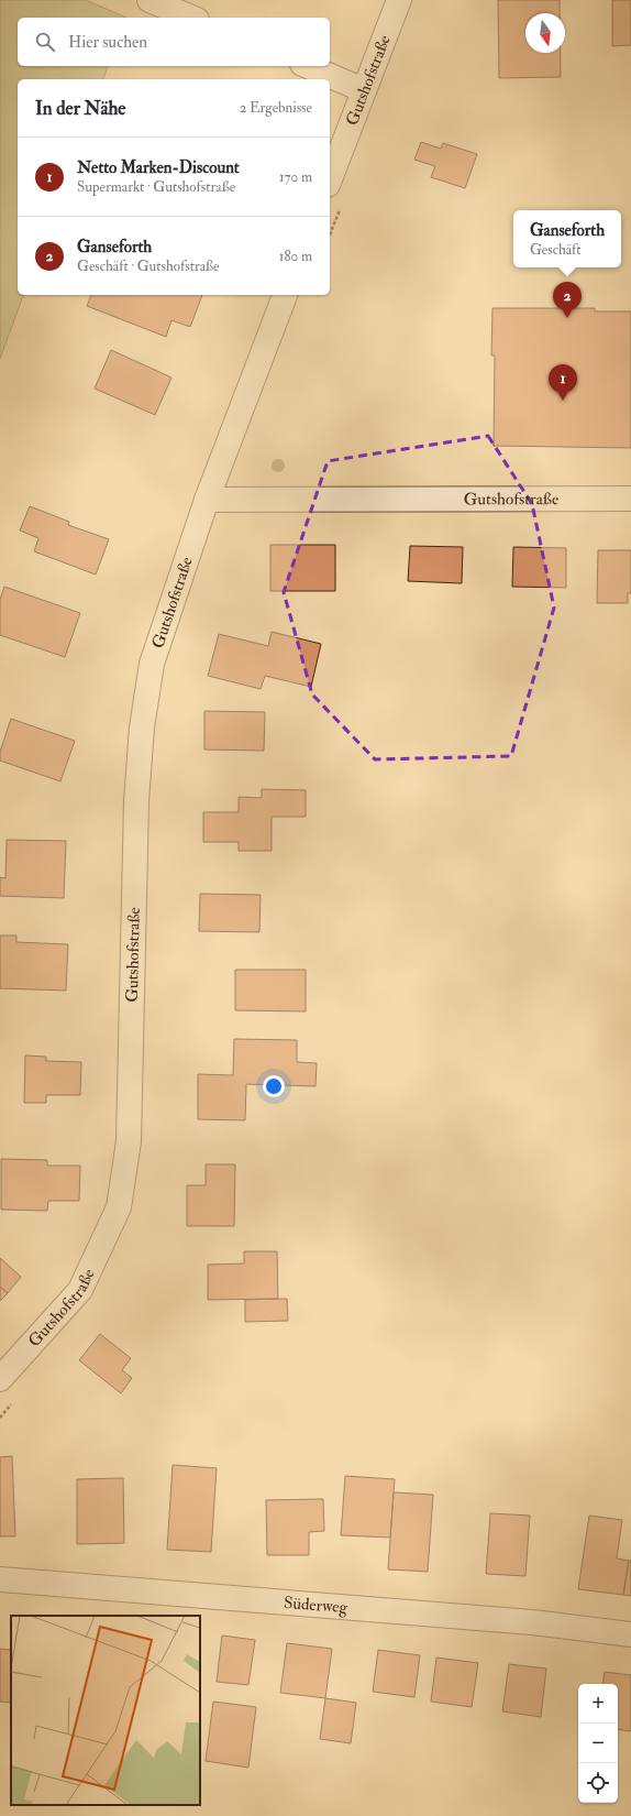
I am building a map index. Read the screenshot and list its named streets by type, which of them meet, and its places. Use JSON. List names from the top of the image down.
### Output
{
  "streets": {
    "street": ["Gutshofstraße", "Süderweg"]
  },
  "north": "bottom",
  "page": {
    "search": "Hier suchen",
    "heading": ["In der Nähe", "2 Ergebnisse"],
    "list": [
      {
        "mark": "1",
        "name": "Netto Marken-Discount",
        "note": "Supermarkt · Gutshofstraße",
        "value": "170 m"
      },
      {
        "mark": "2",
        "name": "Ganseforth",
        "note": "Geschäft · Gutshofstraße",
        "value": "180 m"
      }
    ],
    "popup": ["Ganseforth", "Geschäft"],
    "pins": ["2", "1"],
    "map_buttons": ["+", "−"]
  }
}
